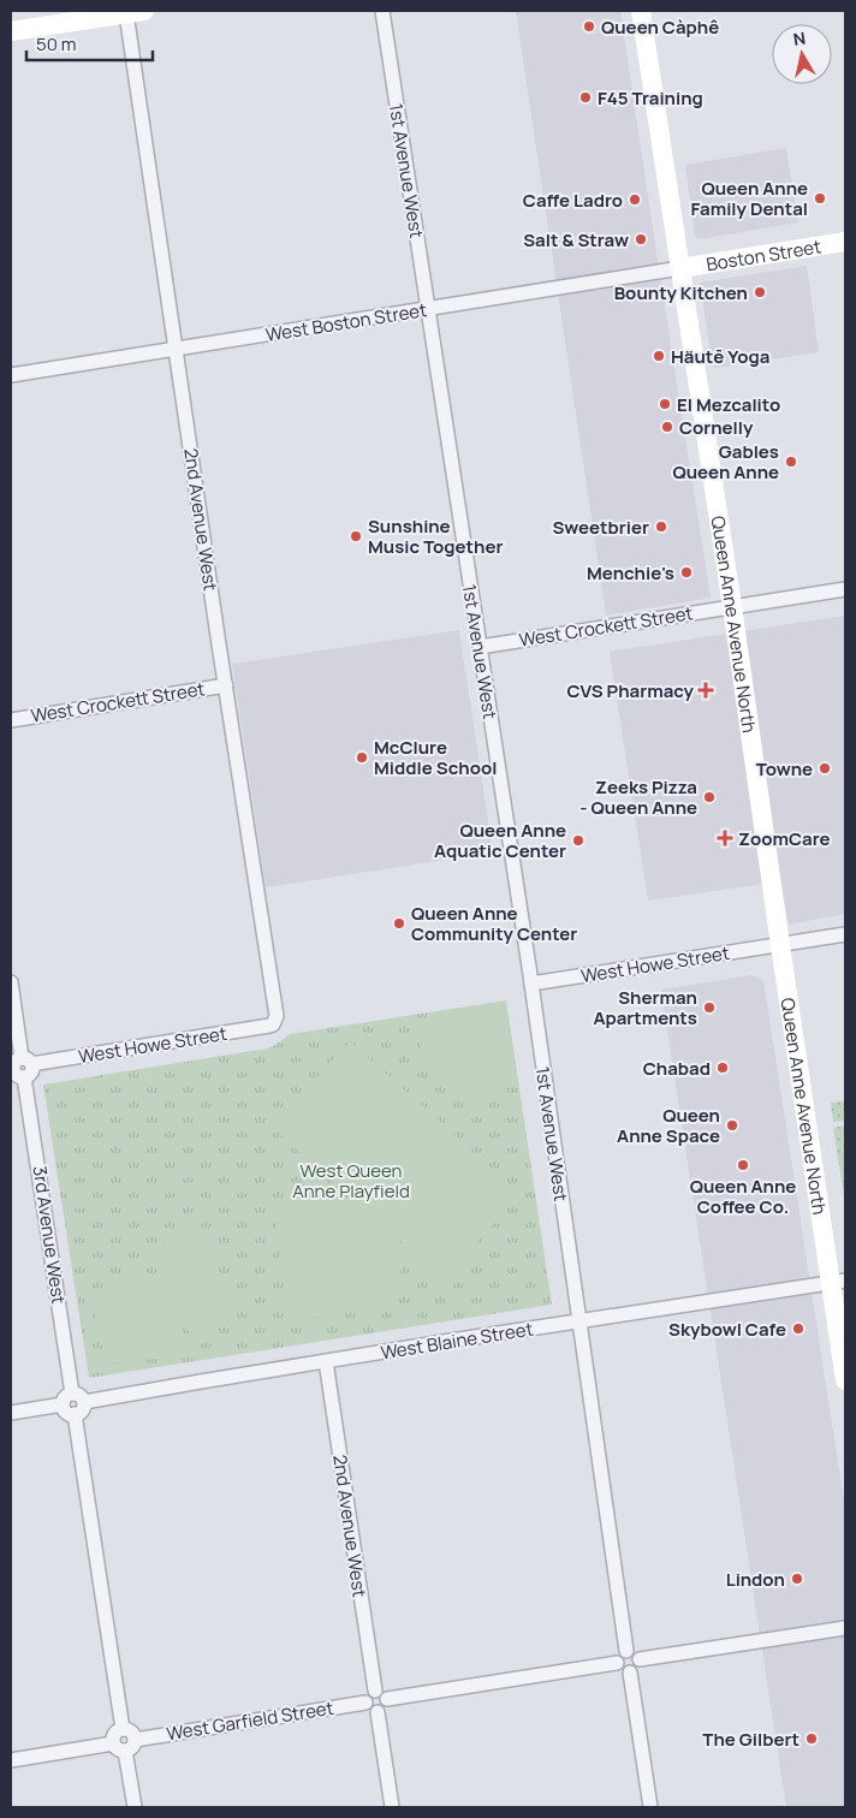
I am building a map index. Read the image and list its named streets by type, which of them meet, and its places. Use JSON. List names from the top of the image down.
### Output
{
  "streets": {
    "main road": ["Boston Street", "Queen Anne Avenue North"],
    "street": [
      "1st Avenue West",
      "West Boston Street",
      "2nd Avenue West",
      "West Crockett Street",
      "West Howe Street",
      "3rd Avenue West",
      "West Blaine Street",
      "West Garfield Street"
    ]
  },
  "crossings": [
    ["1st Avenue West", "West Boston Street"],
    ["1st Avenue West", "West Crockett Street"],
    ["1st Avenue West", "West Howe Street"],
    ["1st Avenue West", "West Blaine Street"],
    ["Boston Street", "West Boston Street"],
    ["Boston Street", "Queen Anne Avenue North"],
    ["West Boston Street", "2nd Avenue West"],
    ["West Boston Street", "Queen Anne Avenue North"],
    ["2nd Avenue West", "West Crockett Street"],
    ["2nd Avenue West", "West Howe Street"],
    ["2nd Avenue West", "West Blaine Street"],
    ["2nd Avenue West", "West Garfield Street"],
    ["Queen Anne Avenue North", "West Crockett Street"],
    ["Queen Anne Avenue North", "West Howe Street"],
    ["Queen Anne Avenue North", "West Blaine Street"],
    ["West Howe Street", "3rd Avenue West"],
    ["3rd Avenue West", "West Blaine Street"]
  ],
  "parks": ["West Queen Anne Playfield"],
  "places": {
    "other": [
      "Queen Càphê",
      "F45 Training",
      "Queen Anne Family Dental",
      "Caffe Ladro",
      "Salt & Straw",
      "Bounty Kitchen",
      "Häutē Yoga",
      "El Mezcalito",
      "Cornelly",
      "Gables Queen Anne",
      "Sweetbrier",
      "Sunshine Music Together",
      "Menchie's",
      "McClure Middle School",
      "Towne",
      "Zeeks Pizza - Queen Anne",
      "Queen Anne Aquatic Center",
      "Queen Anne Community Center",
      "Sherman Apartments",
      "Chabad",
      "Queen Anne Space",
      "Queen Anne Coffee Co.",
      "Skybowl Cafe",
      "Lindon",
      "The Gilbert"
    ],
    "health": ["CVS Pharmacy", "ZoomCare"]
  },
  "scale_bar": "50 m",
  "north": "top"
}
